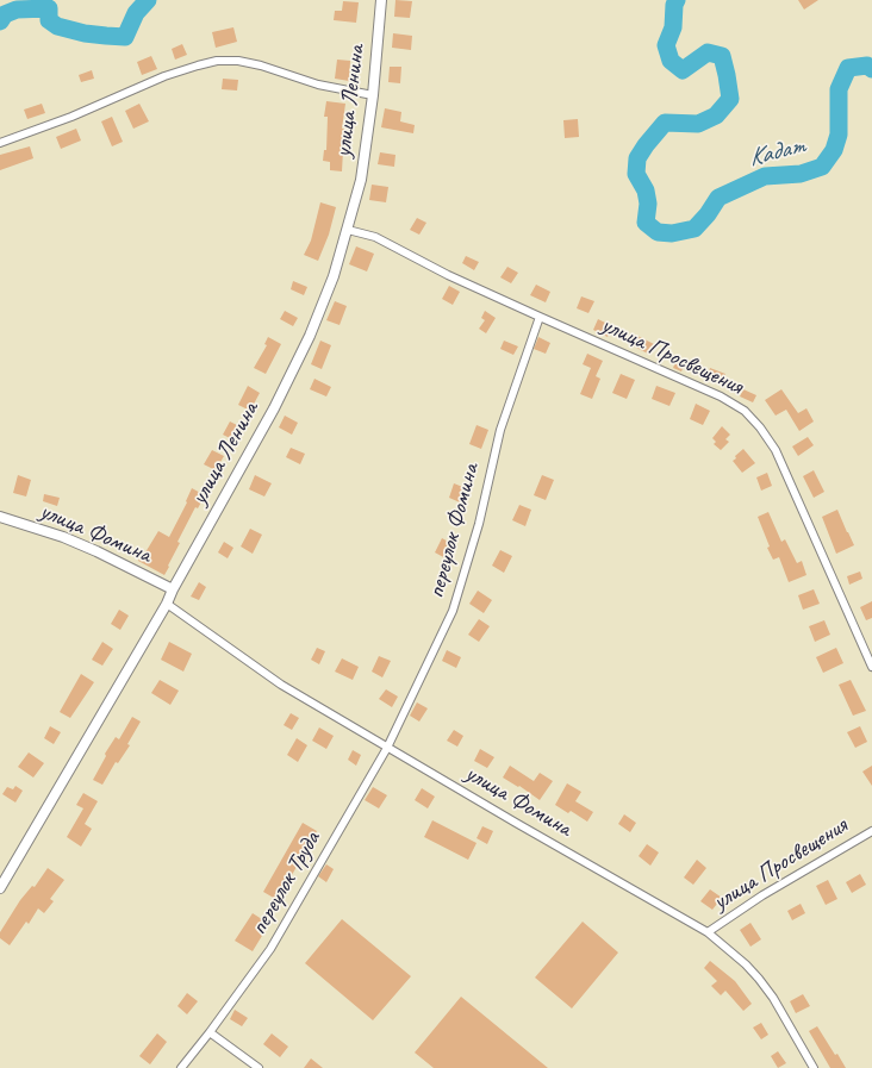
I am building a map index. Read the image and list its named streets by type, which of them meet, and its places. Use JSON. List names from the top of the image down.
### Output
{
  "streets": {
    "street": [
      "улица Ленина",
      "улица Просвещения",
      "переулок Фомина",
      "улица Фомина",
      "переулок Труда"
    ]
  },
  "crossings": [
    ["улица Ленина", "улица Просвещения"],
    ["улица Ленина", "улица Фомина"],
    ["улица Просвещения", "переулок Фомина"],
    ["улица Просвещения", "улица Фомина"],
    ["переулок Фомина", "улица Фомина"],
    ["переулок Фомина", "переулок Труда"],
    ["улица Фомина", "переулок Труда"]
  ],
  "water": ["Кадат"]
}
